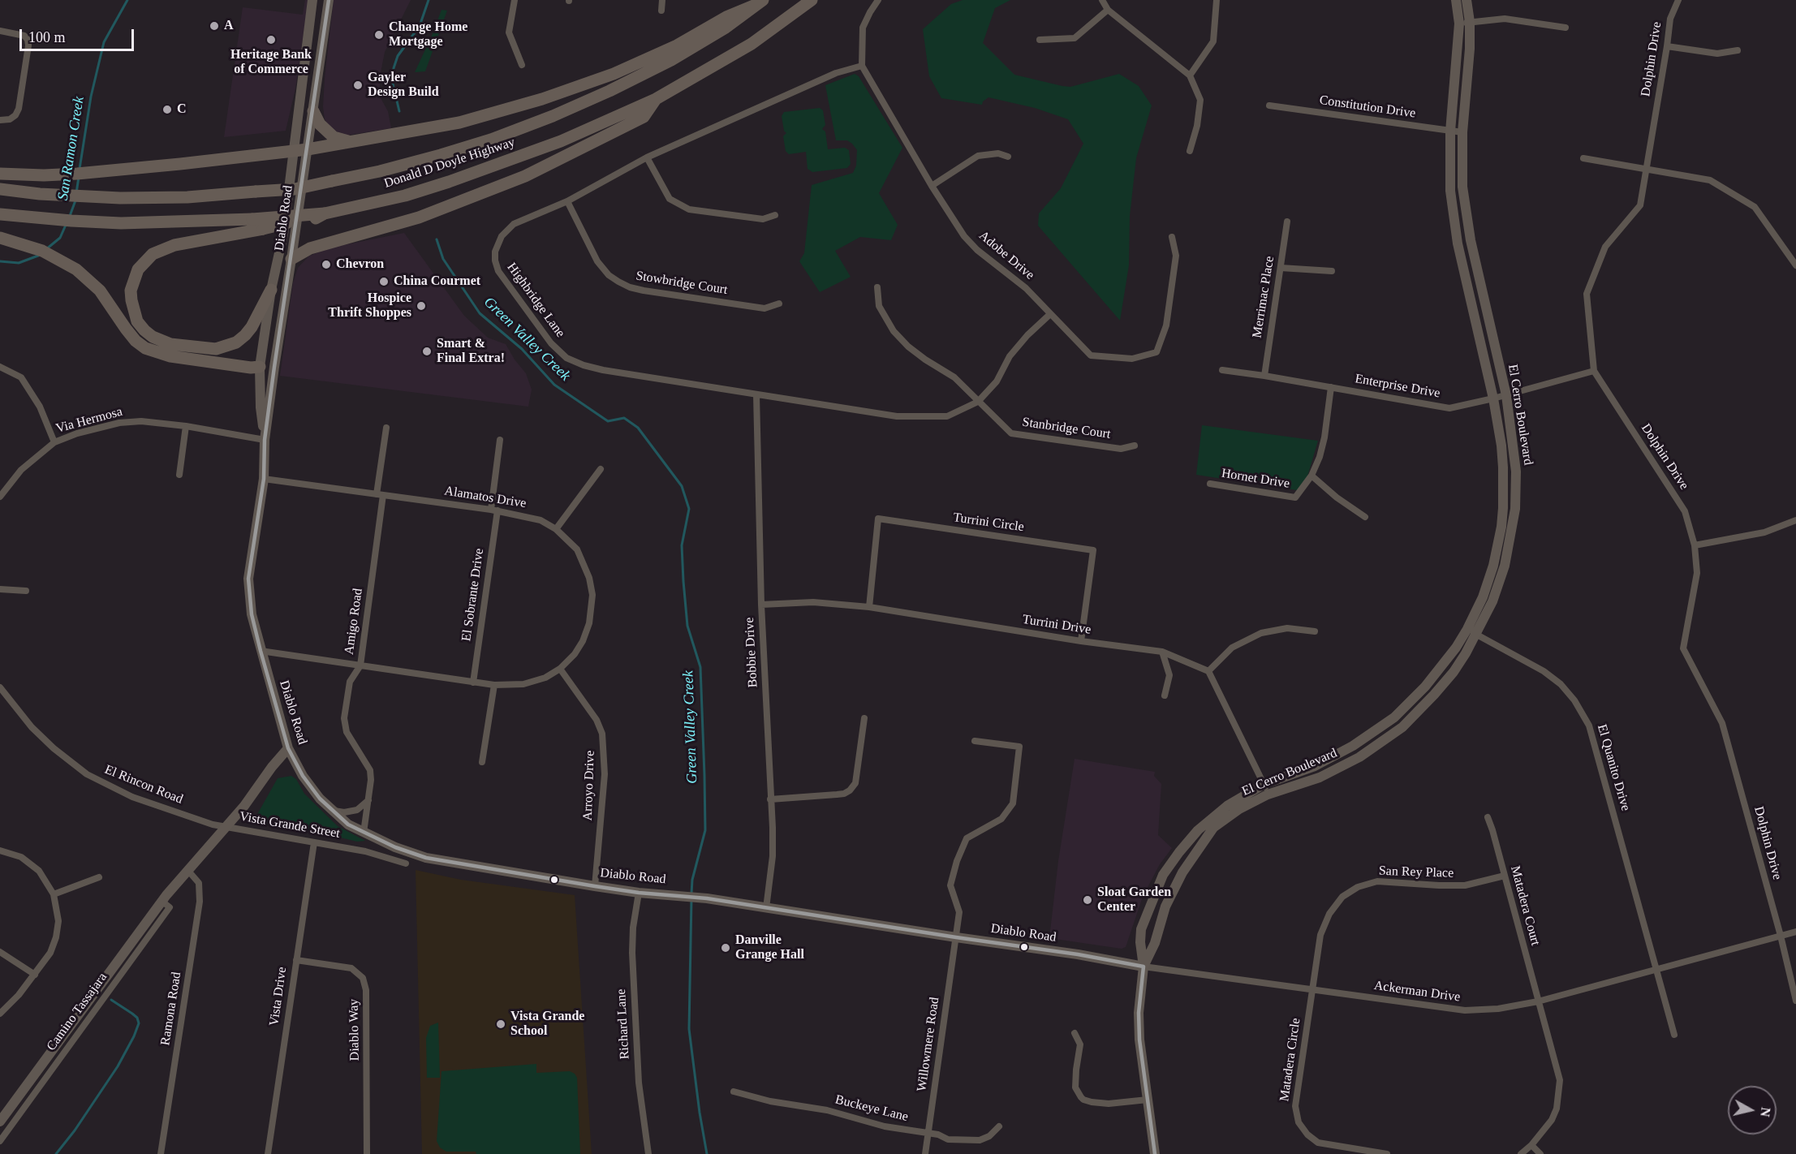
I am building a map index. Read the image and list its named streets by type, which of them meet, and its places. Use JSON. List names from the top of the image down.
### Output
{
  "streets": {
    "highway": ["Donald D Doyle Highway"],
    "street": [
      "Dolphin Drive",
      "Constitution Drive",
      "Diablo Road",
      "Adobe Drive",
      "Stowbridge Court",
      "Merrimac Place",
      "Highbridge Lane",
      "Enterprise Drive",
      "El Cerro Boulevard",
      "Via Hermosa",
      "Stanbridge Court",
      "Hornet Drive",
      "Alamatos Drive",
      "Turrini Circle",
      "El Sobrante Drive",
      "Amigo Road",
      "Turrini Drive",
      "Bobbie Drive",
      "El Quanito Drive",
      "El Rincon Road",
      "Arroyo Drive",
      "Vista Grande Street",
      "San Rey Place",
      "Matadera Court",
      "Ackerman Drive",
      "Vista Drive",
      "Ramona Road",
      "Camino Tassajara",
      "Richard Lane",
      "Diablo Way",
      "Willowmere Road",
      "Matadera Circle",
      "Buckeye Lane"
    ]
  },
  "crossings": [
    ["Dolphin Drive", "Enterprise Drive"],
    ["Dolphin Drive", "Ackerman Drive"],
    ["Constitution Drive", "El Cerro Boulevard"],
    ["Diablo Road", "El Cerro Boulevard"],
    ["Diablo Road", "Via Hermosa"],
    ["Diablo Road", "Alamatos Drive"],
    ["Diablo Road", "Amigo Road"],
    ["Diablo Road", "Bobbie Drive"],
    ["Diablo Road", "Arroyo Drive"],
    ["Diablo Road", "Ackerman Drive"],
    ["Diablo Road", "Camino Tassajara"],
    ["Diablo Road", "Richard Lane"],
    ["Diablo Road", "Willowmere Road"],
    ["Adobe Drive", "Highbridge Lane"],
    ["Stowbridge Court", "Highbridge Lane"],
    ["Merrimac Place", "Enterprise Drive"],
    ["Highbridge Lane", "Stanbridge Court"],
    ["Highbridge Lane", "Bobbie Drive"],
    ["Enterprise Drive", "El Cerro Boulevard"],
    ["Enterprise Drive", "Hornet Drive"],
    ["El Cerro Boulevard", "El Quanito Drive"],
    ["El Cerro Boulevard", "Ackerman Drive"],
    ["Alamatos Drive", "El Sobrante Drive"],
    ["Alamatos Drive", "Amigo Road"],
    ["Alamatos Drive", "Arroyo Drive"],
    ["Turrini Circle", "Turrini Drive"],
    ["Turrini Drive", "Bobbie Drive"],
    ["El Quanito Drive", "Ackerman Drive"],
    ["El Rincon Road", "Vista Grande Street"],
    ["El Rincon Road", "Camino Tassajara"],
    ["Vista Grande Street", "Vista Drive"],
    ["Vista Grande Street", "Camino Tassajara"],
    ["San Rey Place", "Matadera Court"],
    ["San Rey Place", "Ackerman Drive"],
    ["San Rey Place", "Matadera Circle"],
    ["Matadera Court", "Ackerman Drive"],
    ["Ackerman Drive", "Matadera Circle"],
    ["Vista Drive", "Diablo Way"],
    ["Ramona Road", "Camino Tassajara"],
    ["Willowmere Road", "Buckeye Lane"]
  ],
  "water": ["San Ramon Creek", "Green Valley Creek"],
  "places": [
    "A",
    "Change Home Mortgage",
    "Heritage Bank of Commerce",
    "Gayler Design Build",
    "C",
    "Chevron",
    "China Courmet",
    "Hospice Thrift Shoppes",
    "Smart & Final Extra!",
    "Sloat Garden Center",
    "Danville Grange Hall",
    "Vista Grande School"
  ],
  "scale_bar": "100 m",
  "north": "right"
}
